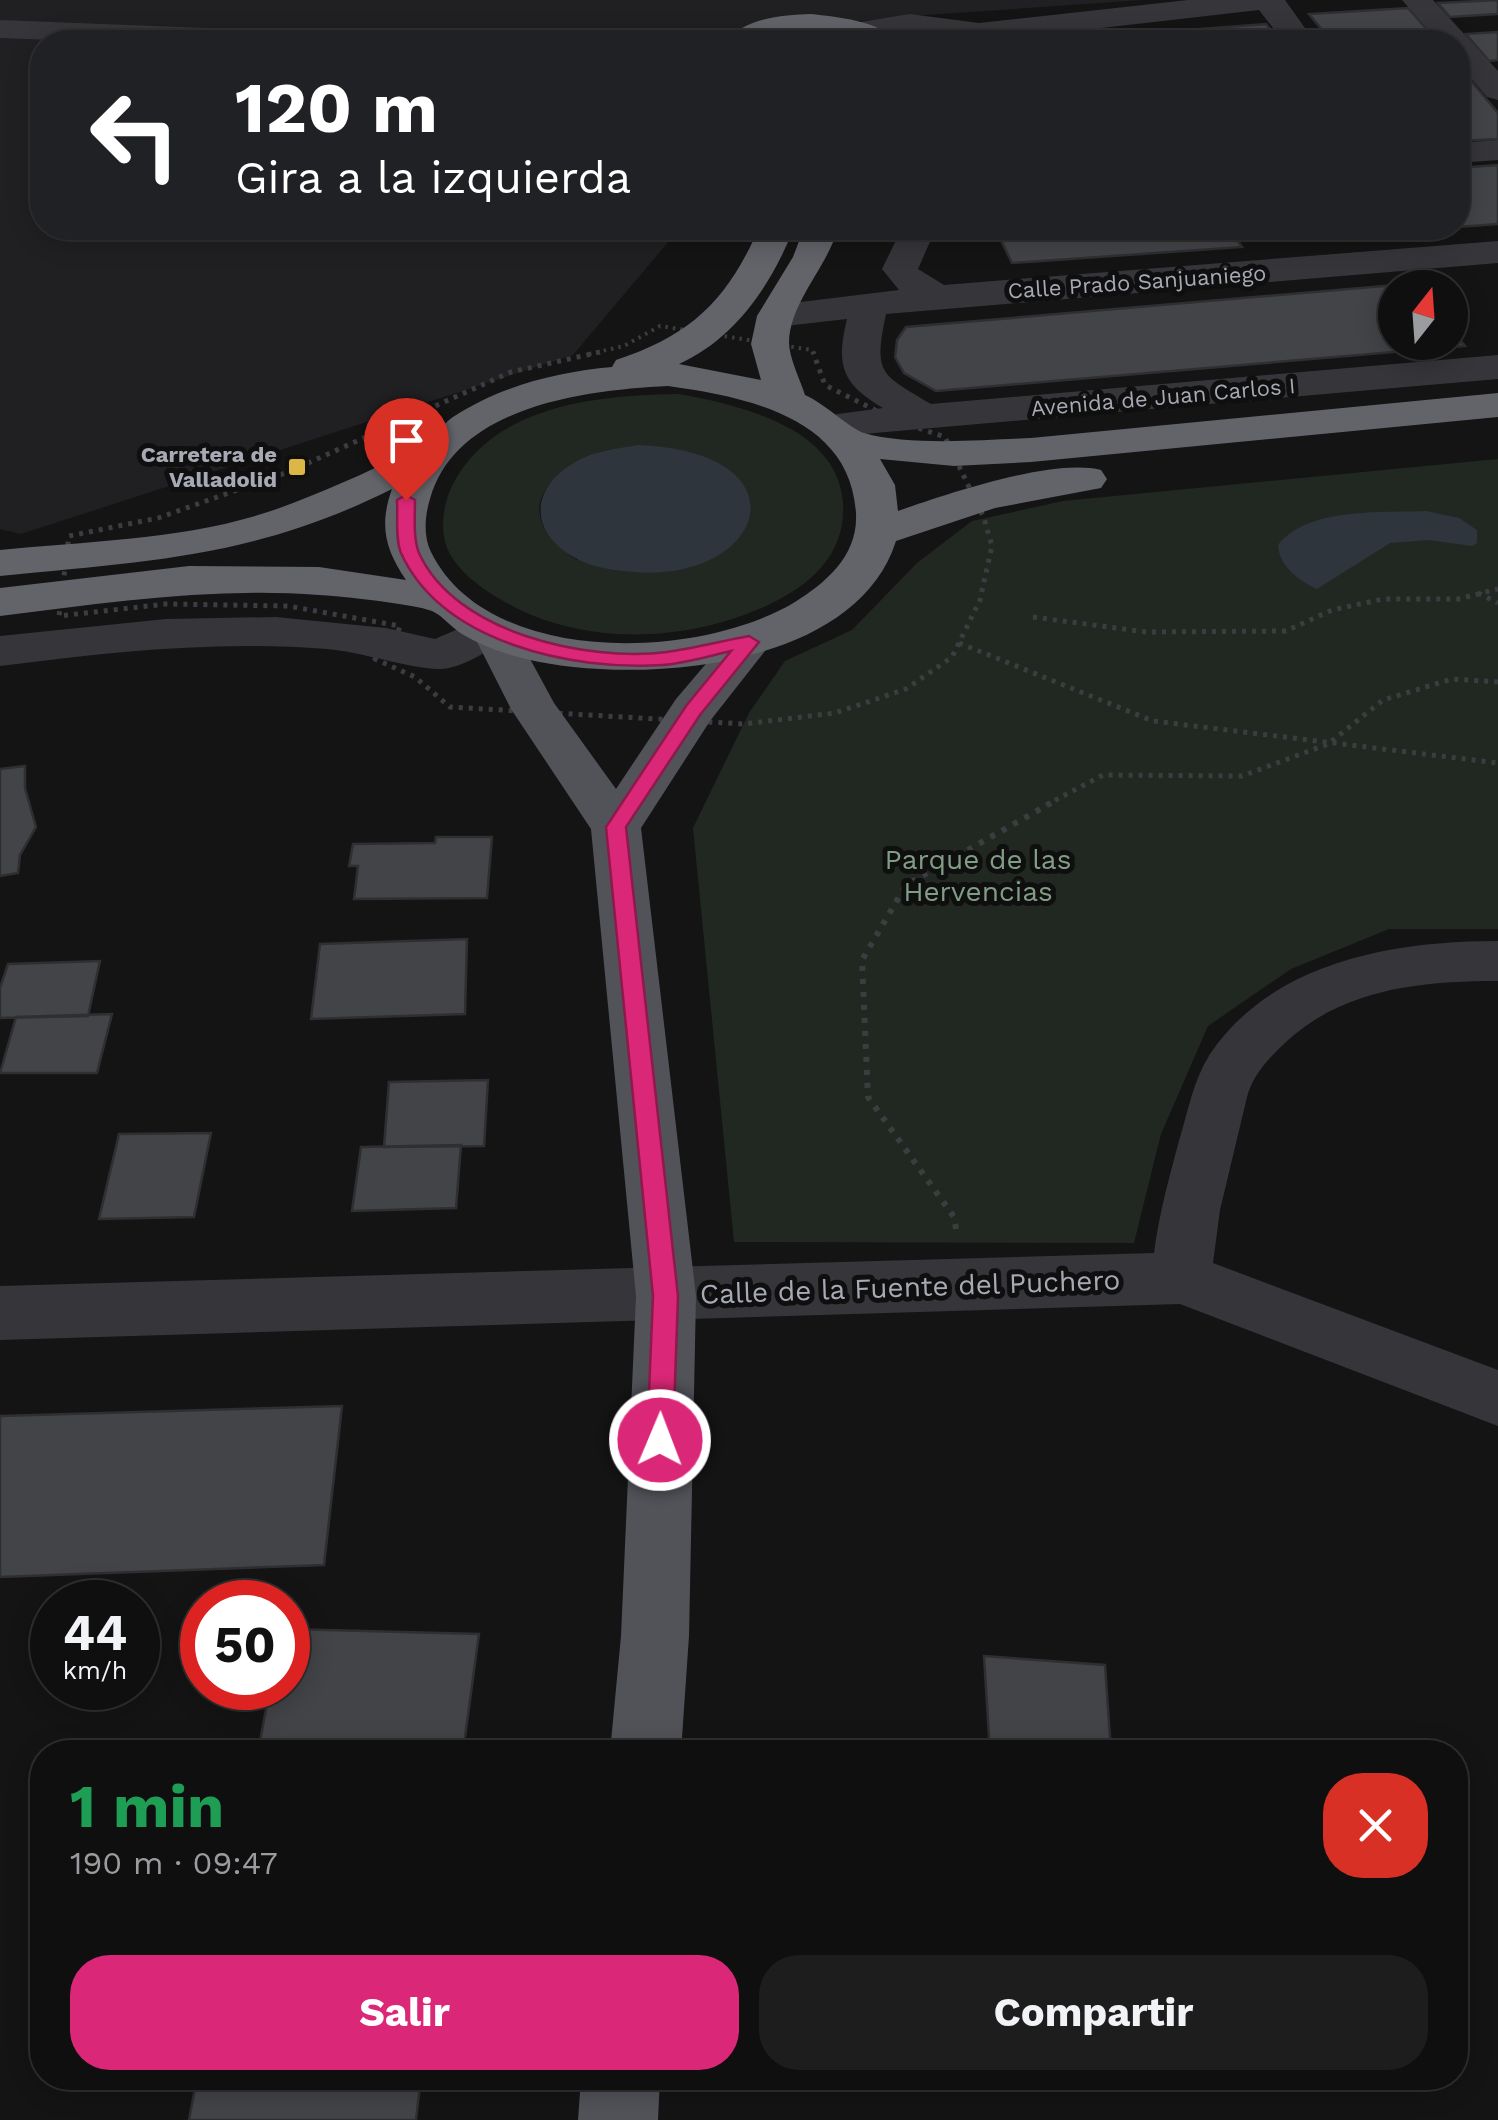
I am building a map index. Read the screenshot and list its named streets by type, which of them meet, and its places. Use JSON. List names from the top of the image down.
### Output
{
  "streets": {
    "highway": ["Avenida de Juan Carlos I"],
    "street": ["Calle Prado Sanjuaniego", "Calle de la Fuente del Puchero"]
  },
  "parks": ["Parque de las Hervencias"],
  "places": {
    "transit": ["Carretera de Valladolid"]
  },
  "north": "top",
  "page": {
    "turn": ["120 m", "Gira a la izquierda"],
    "speed": "44 km/h",
    "limit": "50",
    "heading": ["1 min", "190 m · 09:47"],
    "buttons": ["Salir", "Compartir"]
  }
}
